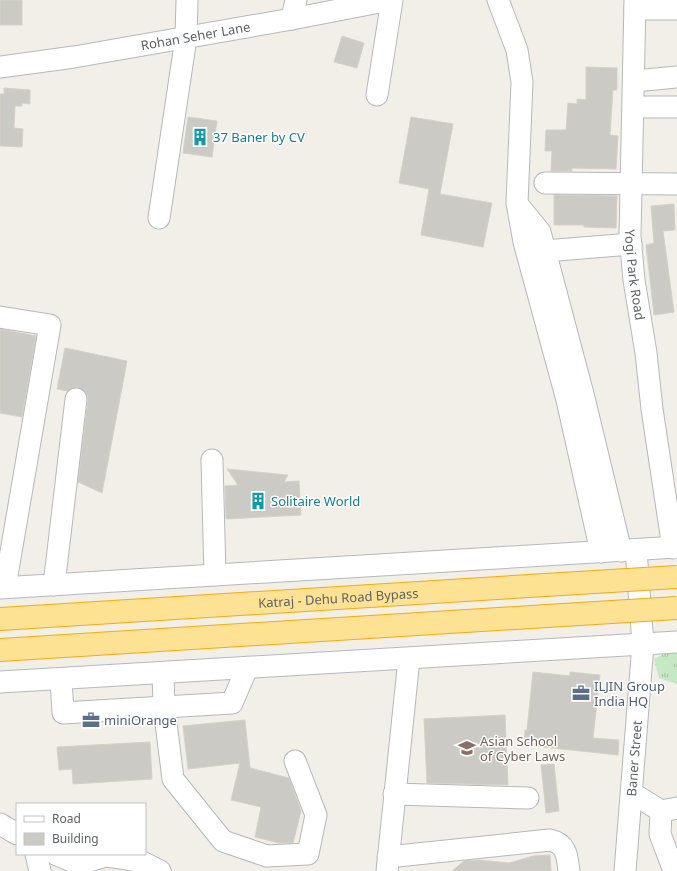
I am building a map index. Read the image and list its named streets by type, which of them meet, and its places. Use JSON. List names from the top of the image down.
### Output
{
  "streets": {
    "highway": ["Katraj - Dehu Road Bypass"],
    "street": ["Rohan Seher Lane", "Yogi Park Road", "Baner Street"]
  },
  "places": {
    "building": ["37 Baner by CV", "Solitaire World"],
    "office": ["ILJIN Group India HQ", "miniOrange"],
    "school or university": ["Asian School of Cyber Laws"]
  },
  "legend": ["Road", "Building"]
}
